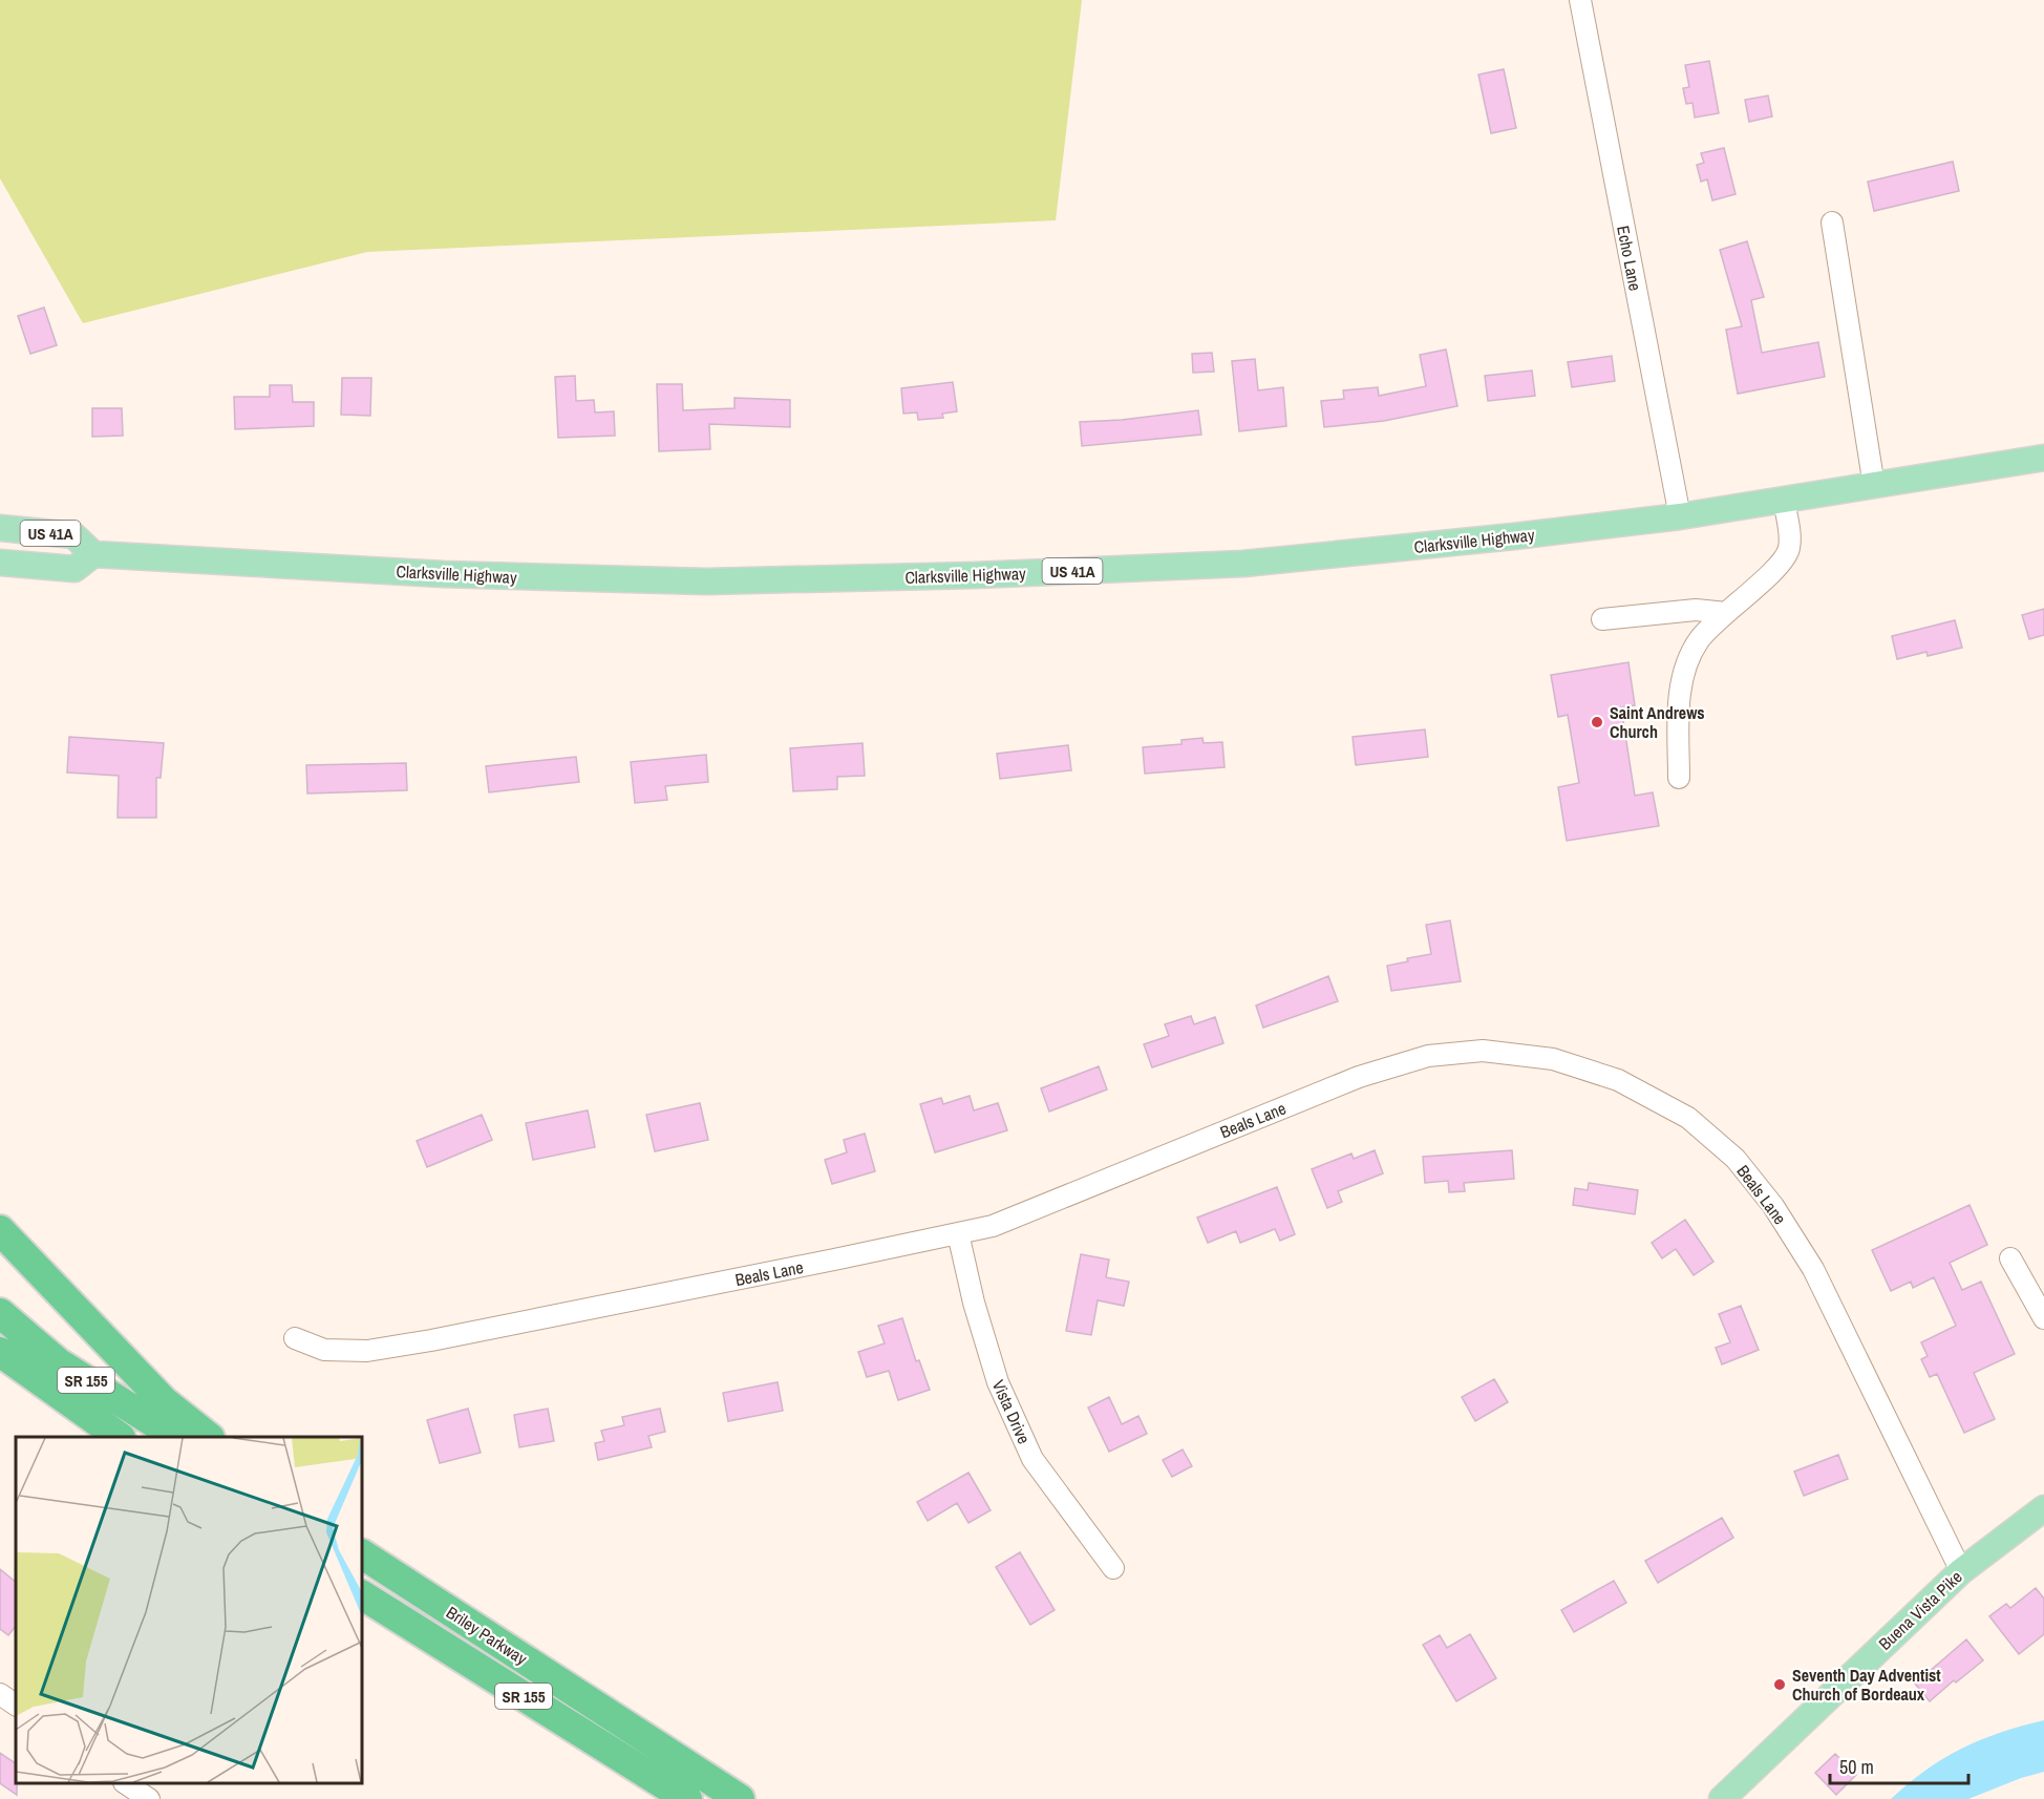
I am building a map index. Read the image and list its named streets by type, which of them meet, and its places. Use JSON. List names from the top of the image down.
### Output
{
  "streets": {
    "highway": ["SR 155", "Briley Parkway"],
    "main road": ["US 41A", "Clarksville Highway", "Buena Vista Pike"],
    "street": ["Echo Lane", "Beals Lane", "Vista Drive"]
  },
  "crossings": [
    ["Echo Lane", "Clarksville Highway"],
    ["US 41A", "Clarksville Highway"],
    ["Beals Lane", "Vista Drive"],
    ["Beals Lane", "Buena Vista Pike"]
  ],
  "places": ["Saint Andrews Church", "Seventh Day Adventist Church of Bordeaux"],
  "scale_bar": "50 m"
}
